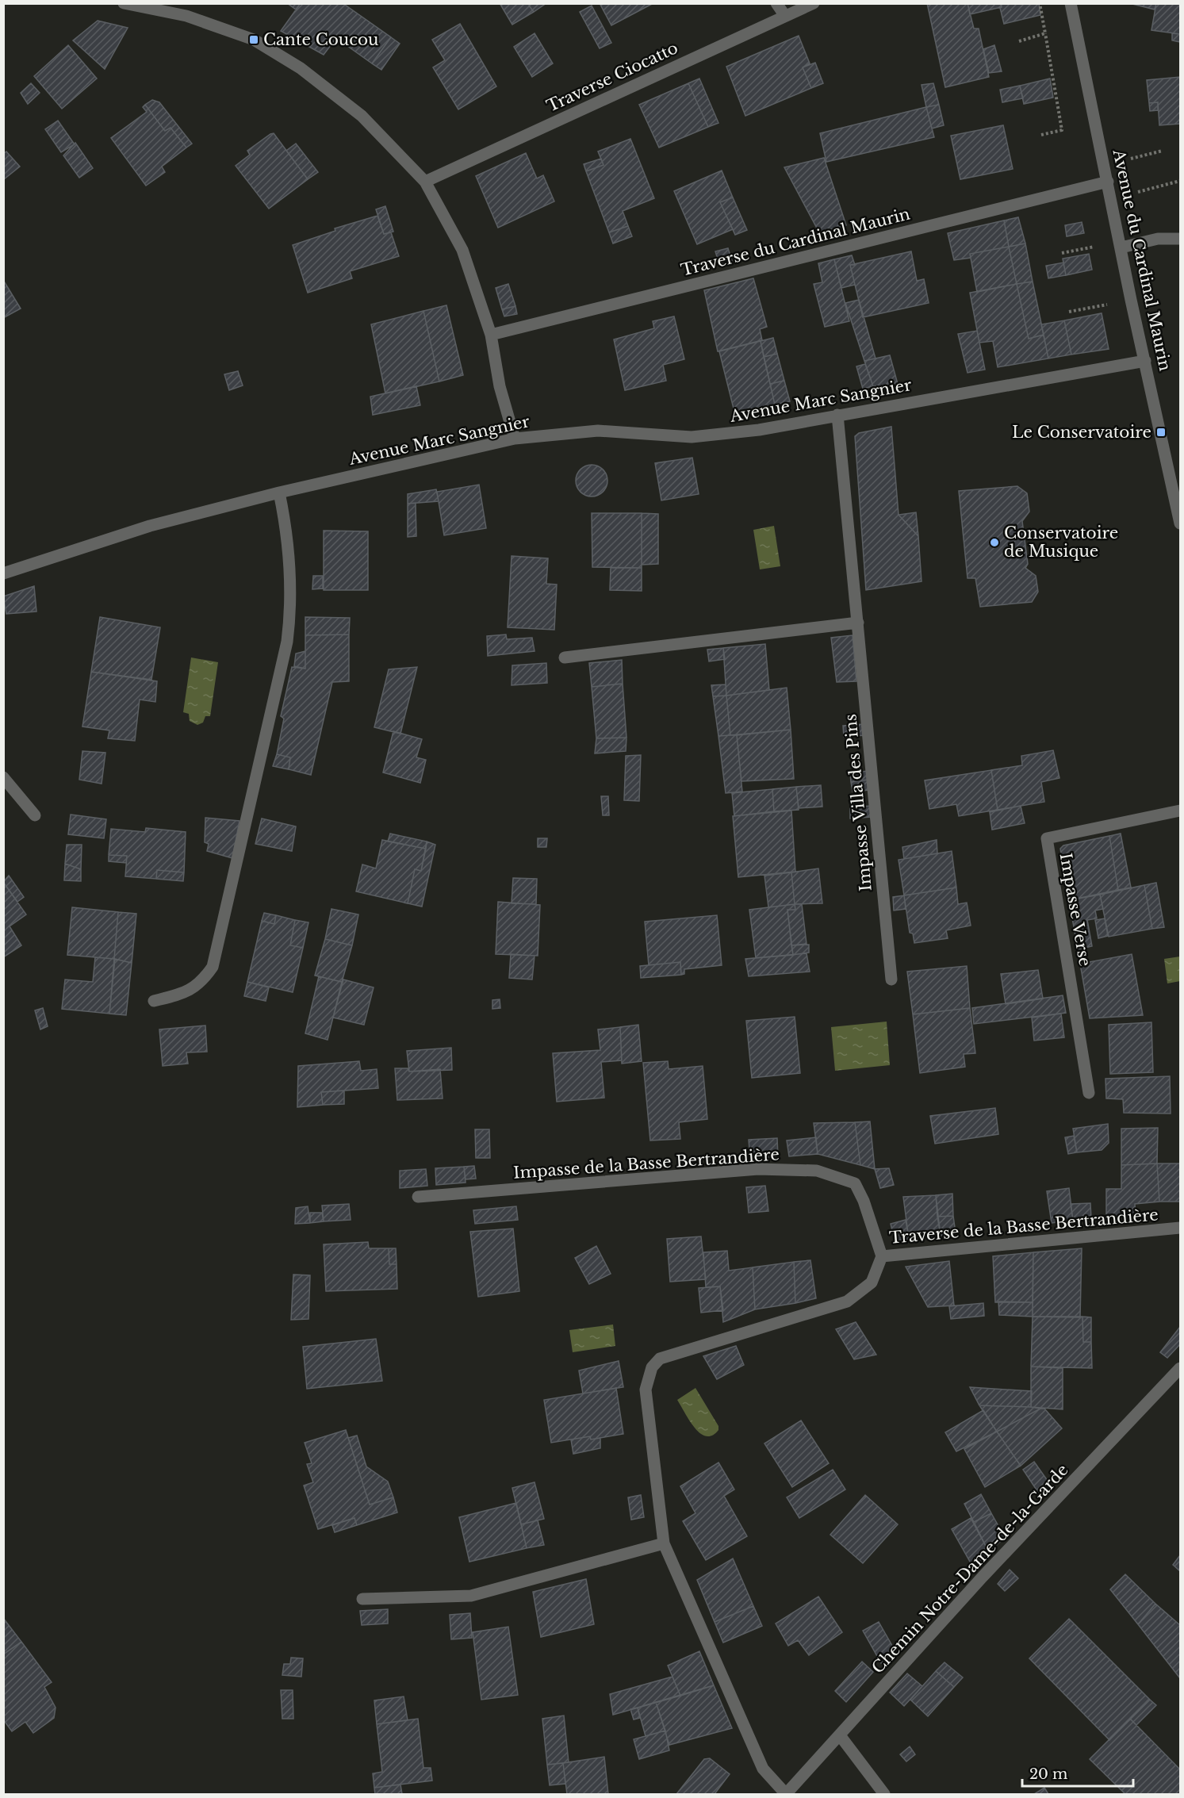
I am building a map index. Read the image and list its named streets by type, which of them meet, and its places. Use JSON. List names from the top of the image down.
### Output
{
  "streets": {
    "street": [
      "Traverse Ciocatto",
      "Traverse du Cardinal Maurin",
      "Avenue du Cardinal Maurin",
      "Avenue Marc Sangnier",
      "Impasse Villa des Pins",
      "Impasse Verse",
      "Impasse de la Basse Bertrandière",
      "Traverse de la Basse Bertrandière",
      "Chemin Notre-Dame-de-la-Garde"
    ]
  },
  "crossings": [
    ["Traverse du Cardinal Maurin", "Avenue du Cardinal Maurin"],
    ["Avenue du Cardinal Maurin", "Avenue Marc Sangnier"],
    ["Avenue Marc Sangnier", "Impasse Villa des Pins"],
    ["Impasse de la Basse Bertrandière", "Traverse de la Basse Bertrandière"],
    ["Traverse de la Basse Bertrandière", "Chemin Notre-Dame-de-la-Garde"]
  ],
  "places": {
    "transit": ["Cante Coucou", "Le Conservatoire"],
    "other": ["Conservatoire de Musique"]
  },
  "scale_bar": "20 m"
}
